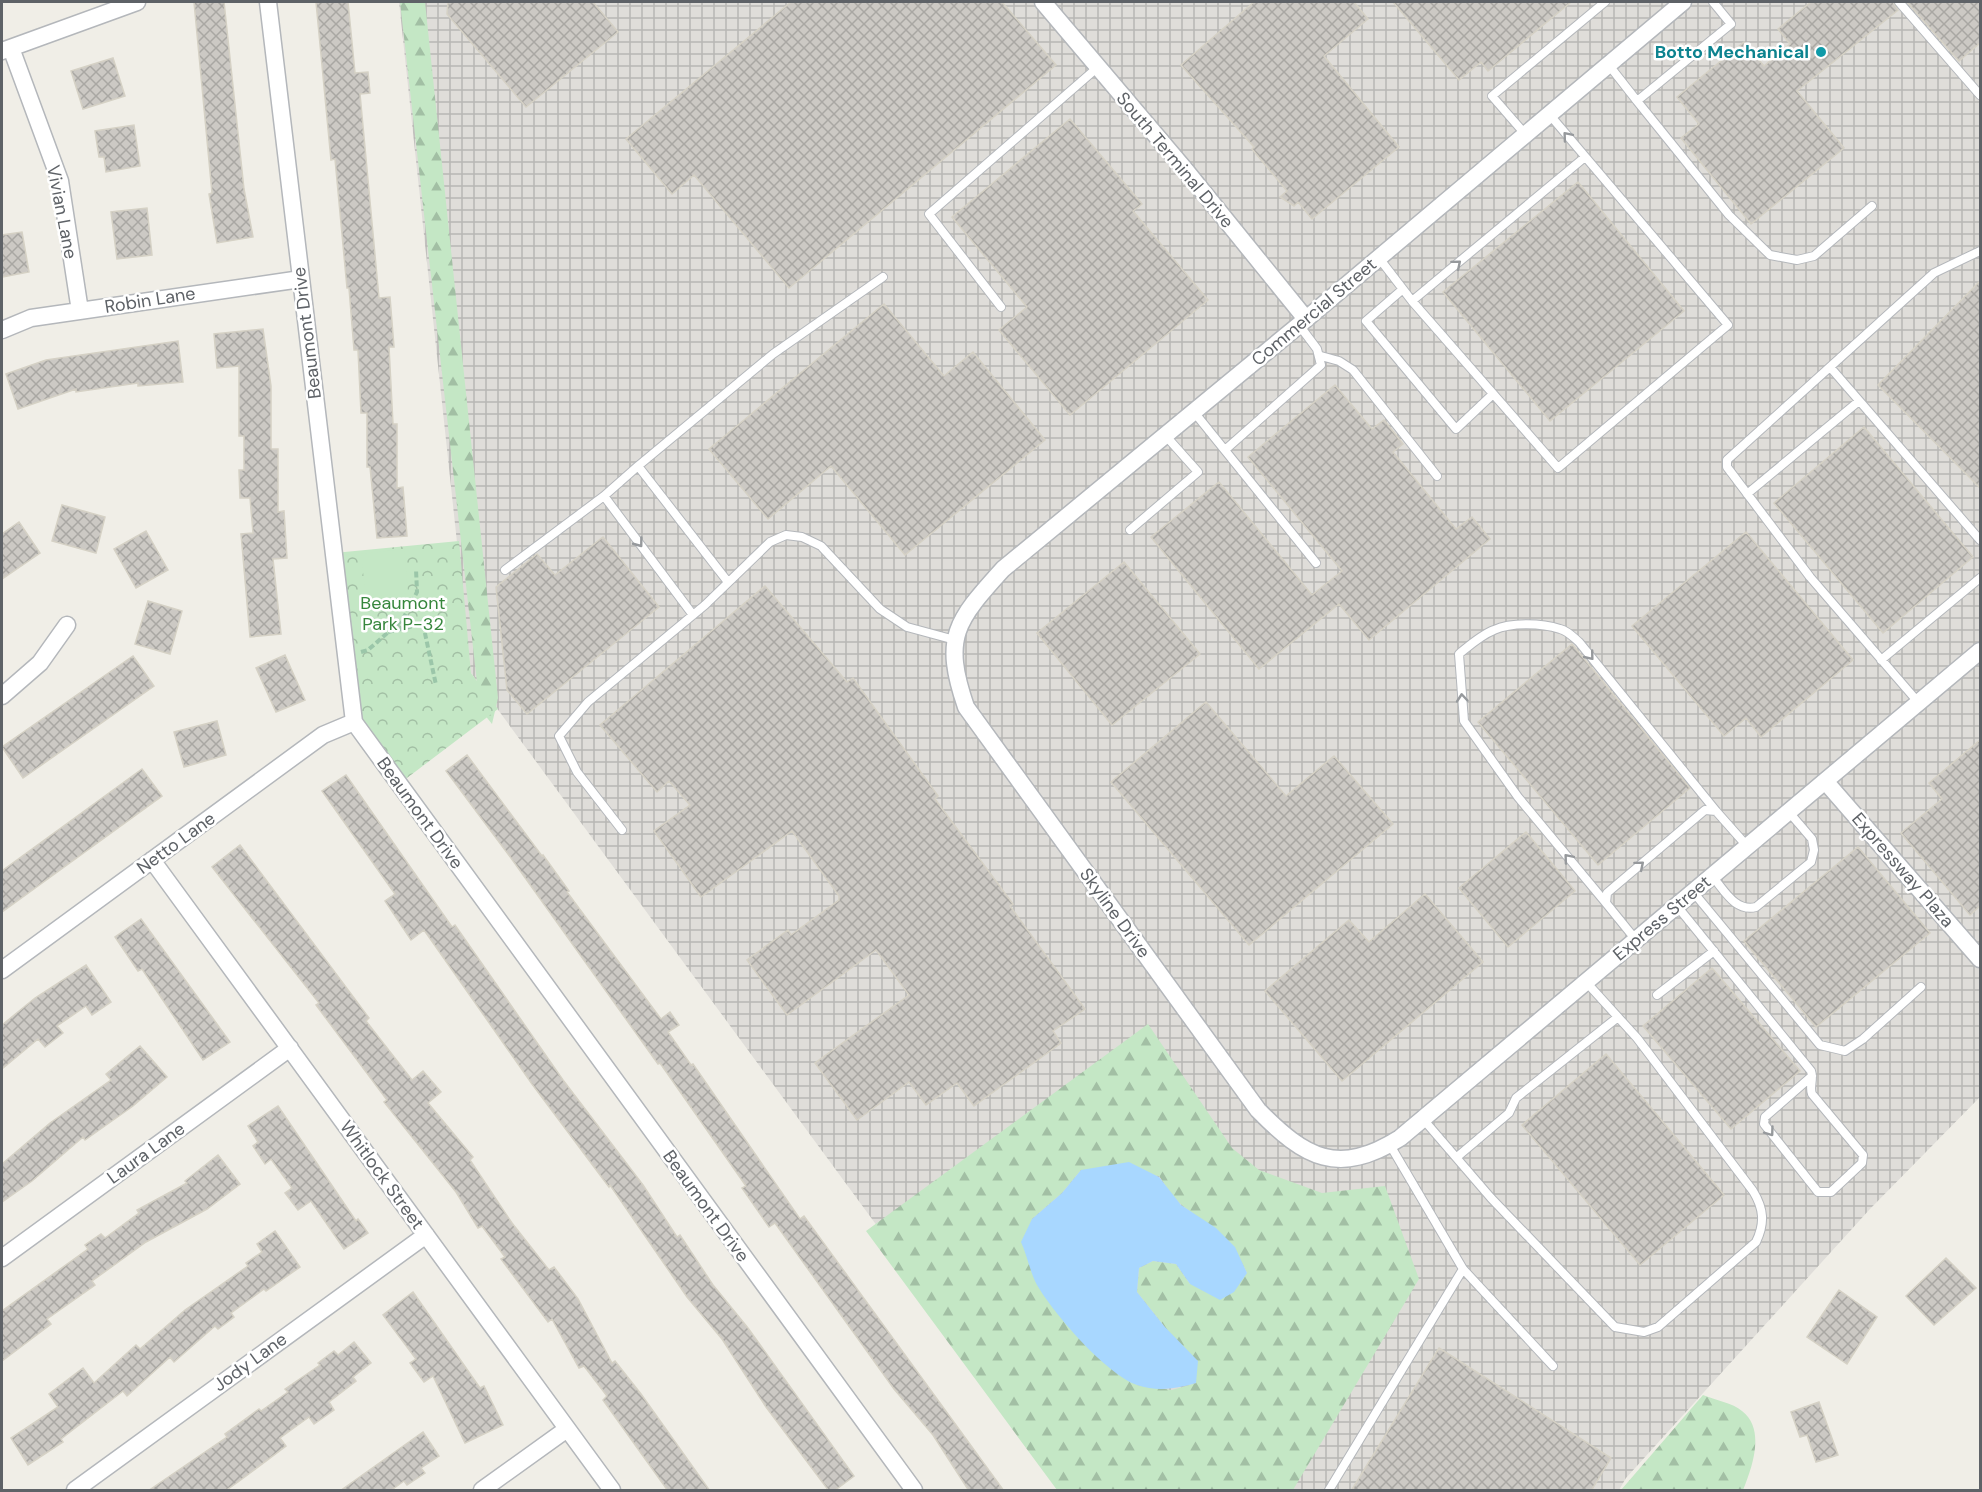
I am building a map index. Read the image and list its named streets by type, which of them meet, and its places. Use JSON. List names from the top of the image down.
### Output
{
  "streets": {
    "street": [
      "South Terminal Drive",
      "Vivian Lane",
      "Robin Lane",
      "Commercial Street",
      "Beaumont Drive",
      "Netto Lane",
      "Expressway Plaza",
      "Skyline Drive",
      "Express Street",
      "Laura Lane",
      "Whitlock Street",
      "Jody Lane"
    ]
  },
  "crossings": [
    ["South Terminal Drive", "Commercial Street"],
    ["Vivian Lane", "Robin Lane"],
    ["Robin Lane", "Beaumont Drive"],
    ["Commercial Street", "Skyline Drive"],
    ["Beaumont Drive", "Netto Lane"],
    ["Netto Lane", "Whitlock Street"],
    ["Expressway Plaza", "Express Street"],
    ["Skyline Drive", "Express Street"],
    ["Laura Lane", "Whitlock Street"],
    ["Whitlock Street", "Jody Lane"]
  ],
  "parks": ["Beaumont Park P-32"],
  "places": ["Botto Mechanical"]
}
